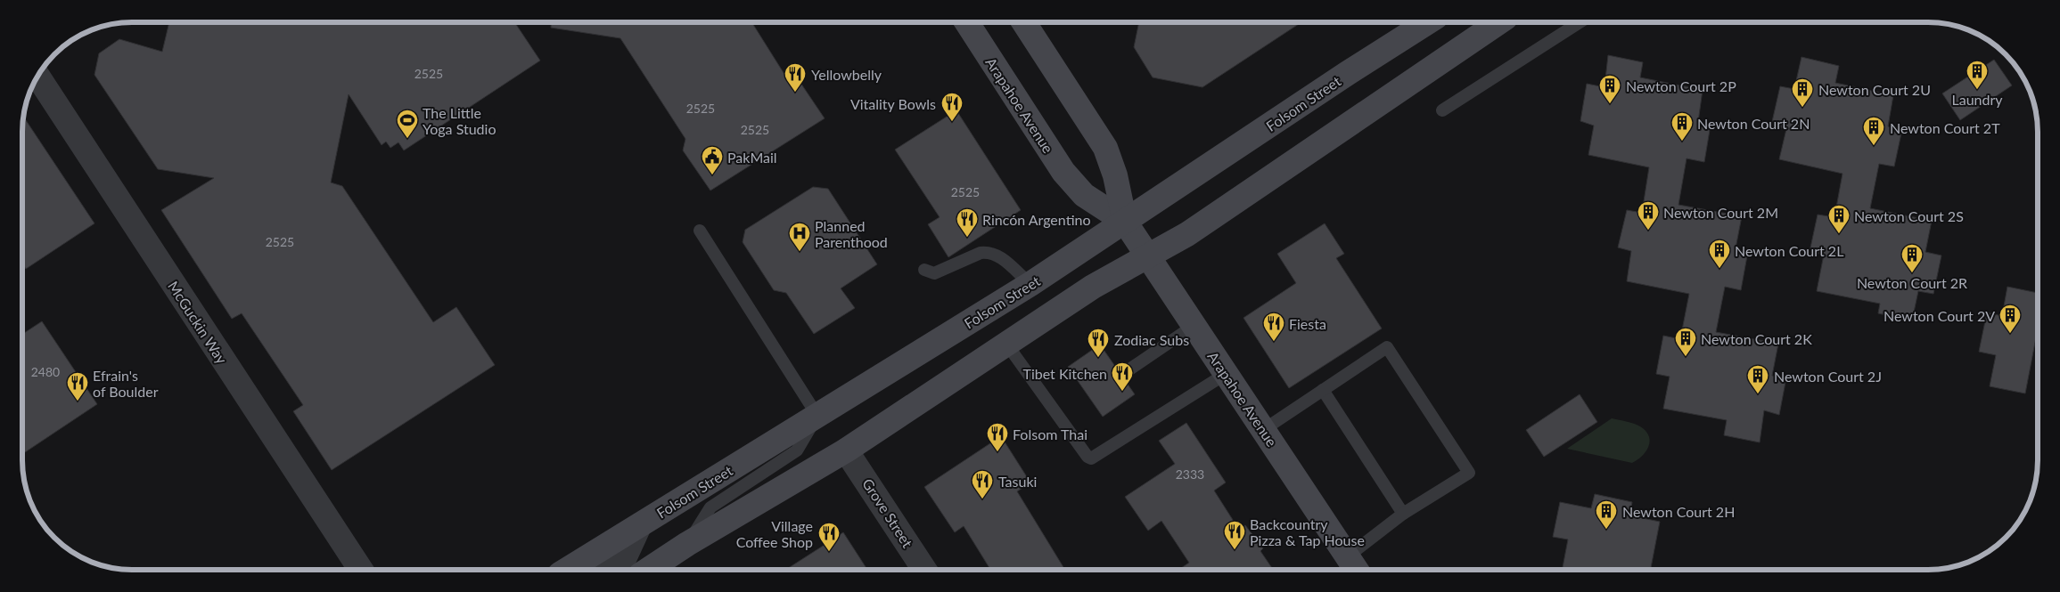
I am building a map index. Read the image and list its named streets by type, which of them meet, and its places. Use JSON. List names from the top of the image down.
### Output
{
  "streets": {
    "main road": ["Folsom Street", "Arapahoe Avenue"],
    "street": ["McGuckin Way", "Grove Street"]
  },
  "crossings": [
    ["Folsom Street", "Arapahoe Avenue"]
  ],
  "places": {
    "building": [
      "Laundry",
      "Newton Court 2P",
      "Newton Court 2U",
      "Newton Court 2N",
      "Newton Court 2T",
      "Newton Court 2M",
      "Newton Court 2S",
      "Newton Court 2L",
      "Newton Court 2R",
      "Newton Court 2V",
      "Newton Court 2K",
      "Newton Court 2J",
      "Newton Court 2H"
    ],
    "restaurant": [
      "Yellowbelly",
      "Vitality Bowls",
      "Rincón Argentino",
      "Fiesta",
      "Zodiac Subs",
      "Tibet Kitchen",
      "Efrain's of Boulder",
      "Folsom Thai",
      "Tasuki",
      "Backcountry Pizza & Tap House",
      "Village Coffee Shop"
    ],
    "sports": ["The Little Yoga Studio"],
    "public building": ["PakMail"],
    "hospital": ["Planned Parenthood"]
  },
  "house_numbers": [
    "2525",
    "2525",
    "2525",
    "2525",
    "2525",
    "2480",
    "2333"
  ]
}
